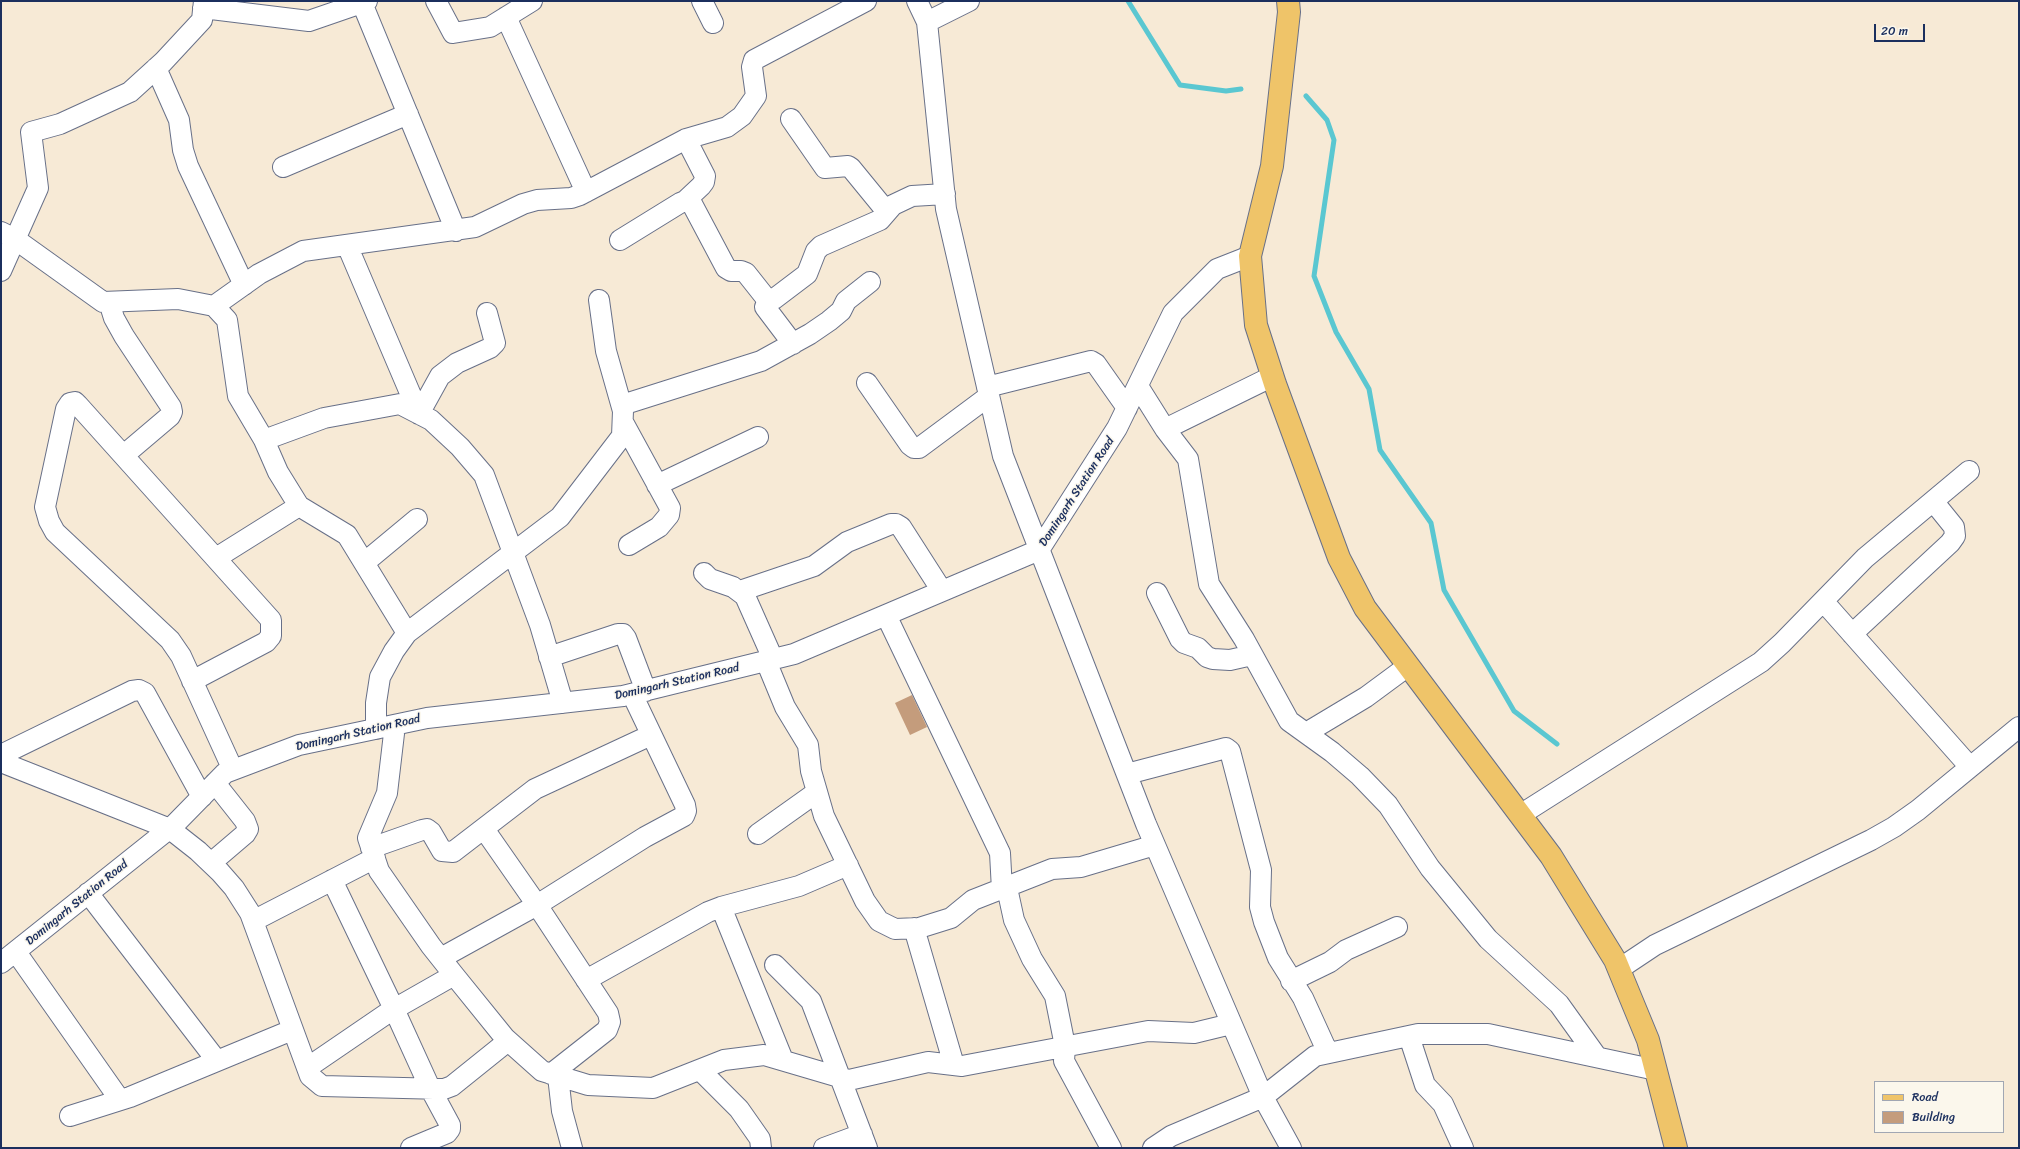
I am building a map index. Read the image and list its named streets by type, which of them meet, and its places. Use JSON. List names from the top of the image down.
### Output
{
  "streets": {
    "street": ["Domingarh Station Road"]
  },
  "legend": ["Road", "Building"],
  "scale_bar": "20 m"
}
